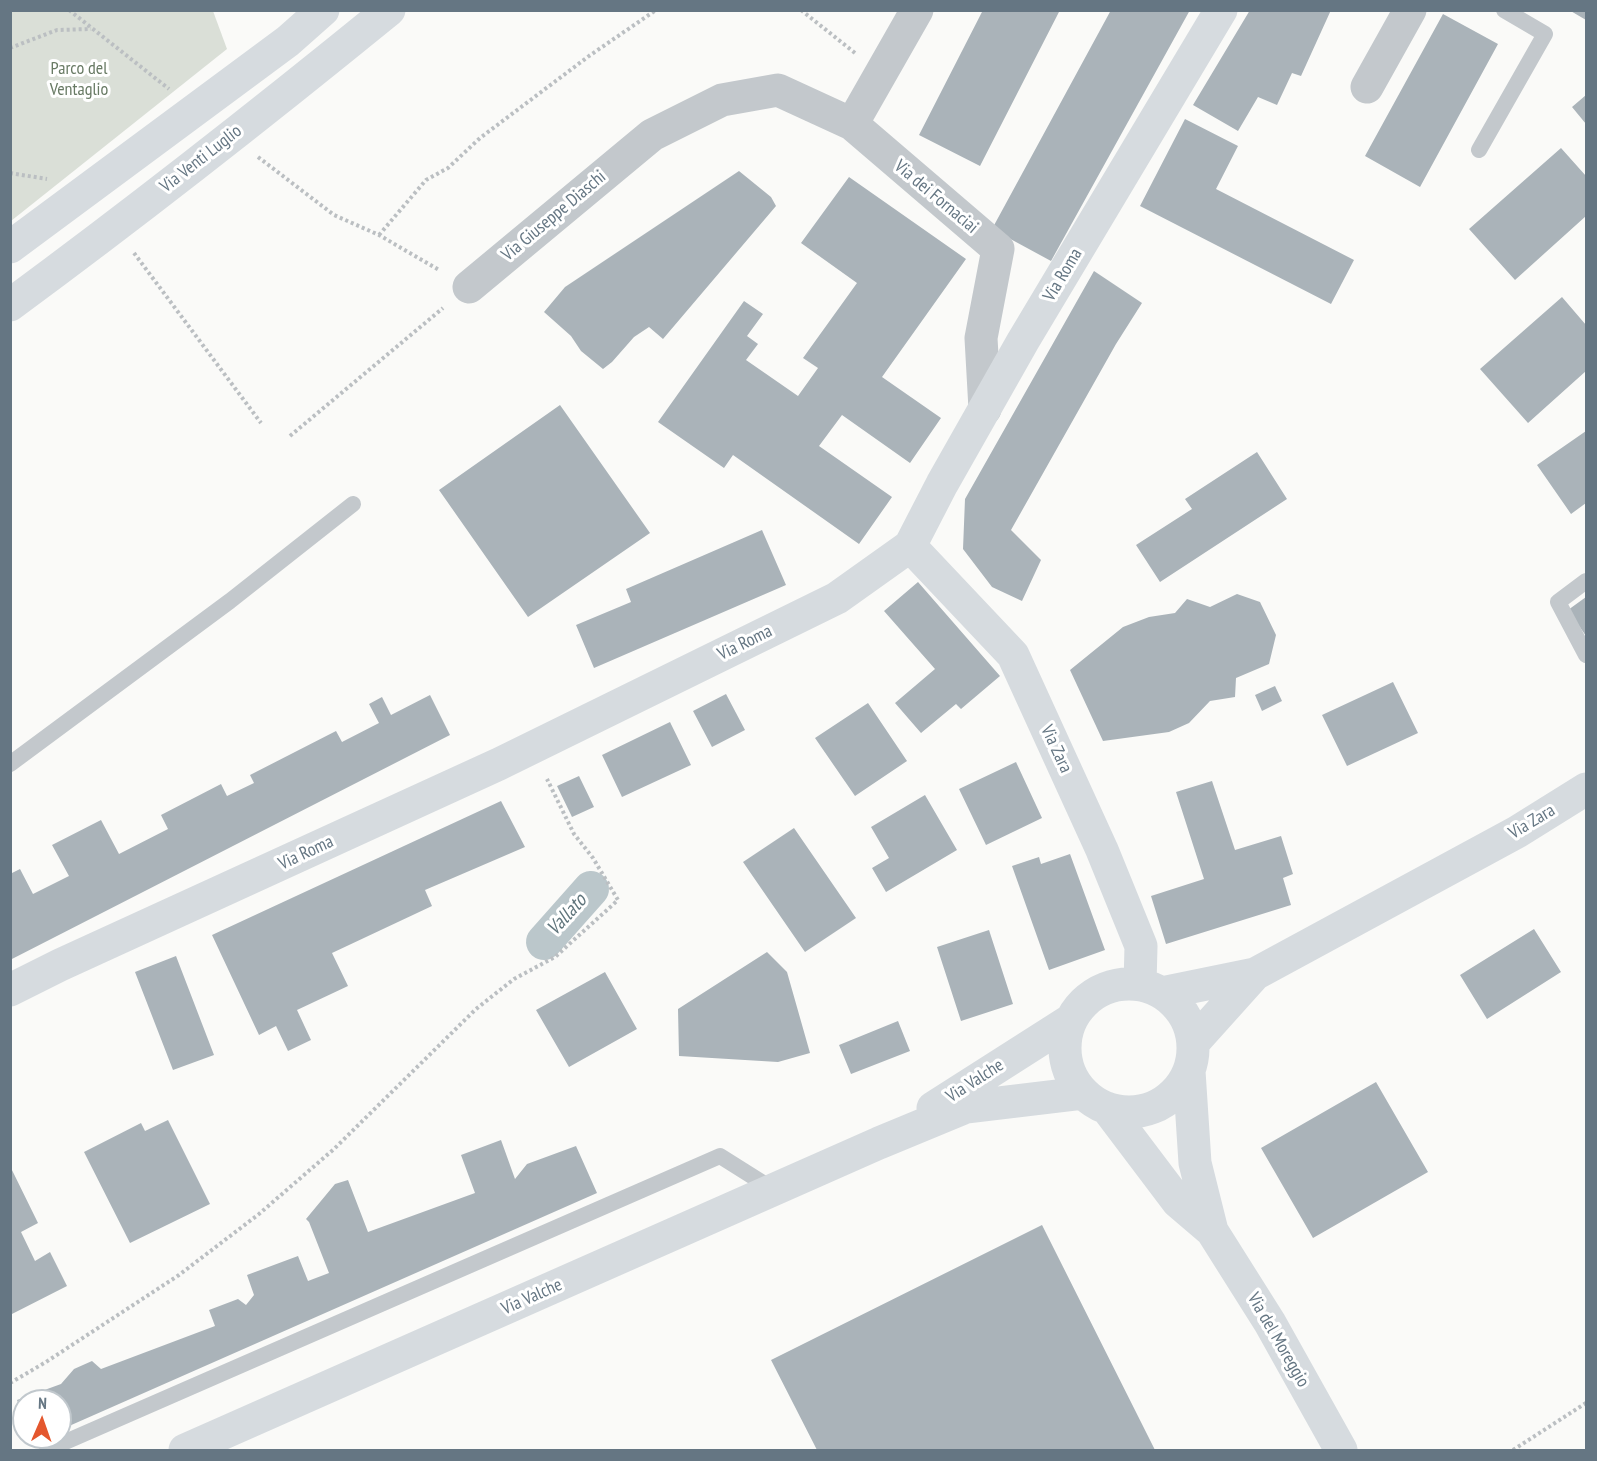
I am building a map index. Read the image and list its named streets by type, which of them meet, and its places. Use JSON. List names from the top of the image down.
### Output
{
  "streets": {
    "main road": [
      "Via Venti Luglio",
      "Via Roma",
      "Via Zara",
      "Via Valche",
      "Via del Moreggio"
    ],
    "street": ["Via dei Fornaciai", "Via Giuseppe Diaschi"]
  },
  "crossings": [
    ["Via dei Fornaciai", "Via Giuseppe Diaschi"],
    ["Via dei Fornaciai", "Via Roma"],
    ["Via Roma", "Via Zara"],
    ["Via Zara", "Via Valche"],
    ["Via Zara", "Via del Moreggio"],
    ["Via Valche", "Via del Moreggio"]
  ],
  "water": ["Vallato"],
  "parks": ["Parco del Ventaglio"],
  "north": "top"
}
